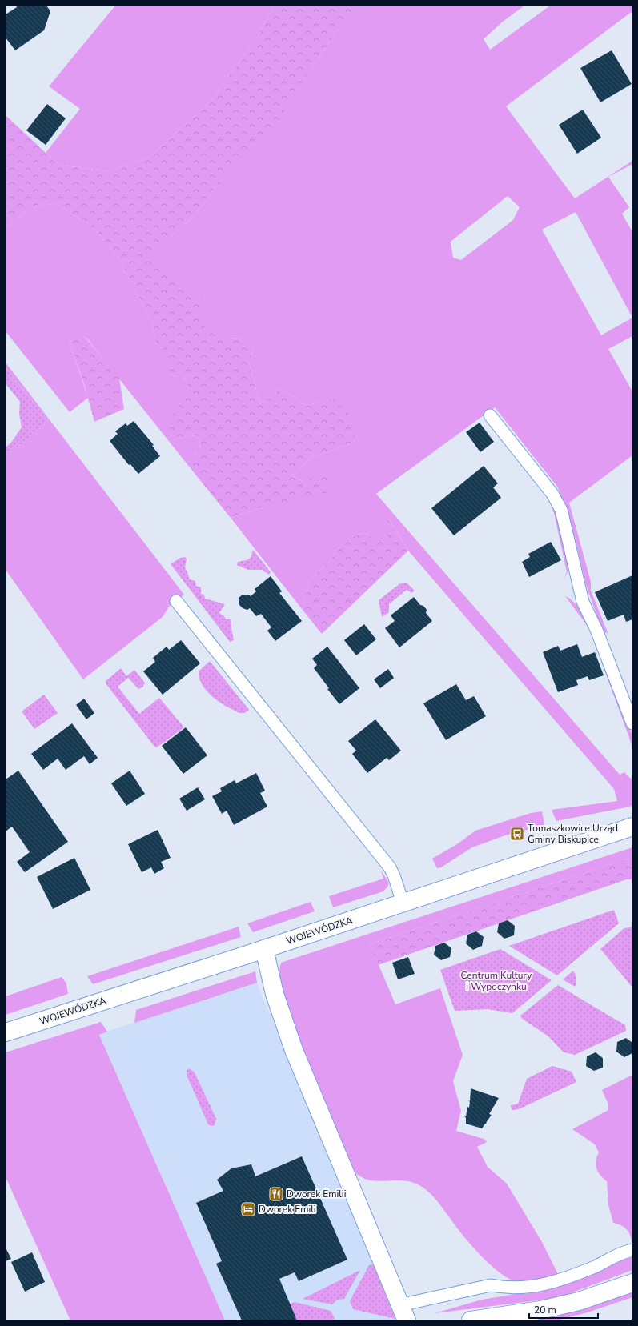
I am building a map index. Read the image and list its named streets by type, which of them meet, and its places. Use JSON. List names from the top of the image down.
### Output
{
  "streets": {
    "main road": ["WOJEWÓDZKA"]
  },
  "parks": ["Centrum Kultury i Wypoczynku"],
  "places": {
    "bus stop": ["Tomaszkowice Urząd Gminy Biskupice"],
    "restaurant": ["Dworek Emilii"],
    "hotel": ["Dworek Emili"]
  },
  "scale_bar": "20 m"
}
